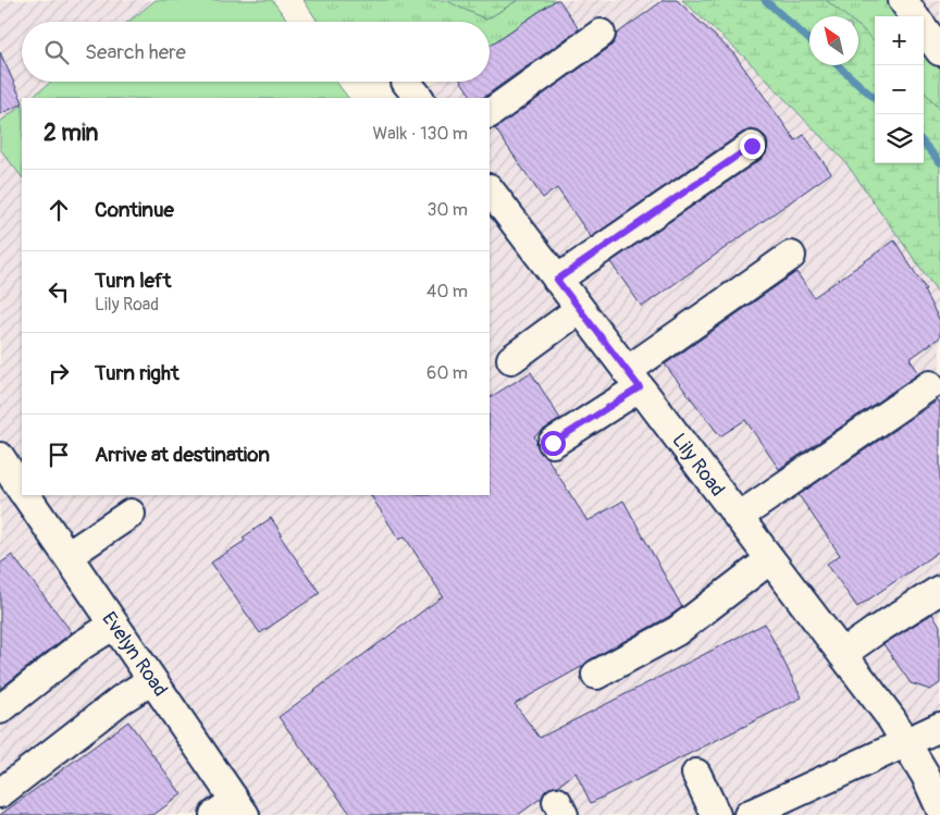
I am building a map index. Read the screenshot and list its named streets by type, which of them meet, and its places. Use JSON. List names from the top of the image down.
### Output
{
  "streets": {
    "street": ["Lily Road", "Evelyn Road"]
  },
  "north": "top left",
  "page": {
    "map_buttons": ["+", "−"],
    "search": "Search here",
    "heading": ["2 min", "Walk · 130 m"],
    "list": [
      ["Continue", "30 m"],
      ["Turn left", "Lily Road", "40 m"],
      ["Turn right", "60 m"],
      "Arrive at destination"
    ]
  }
}
